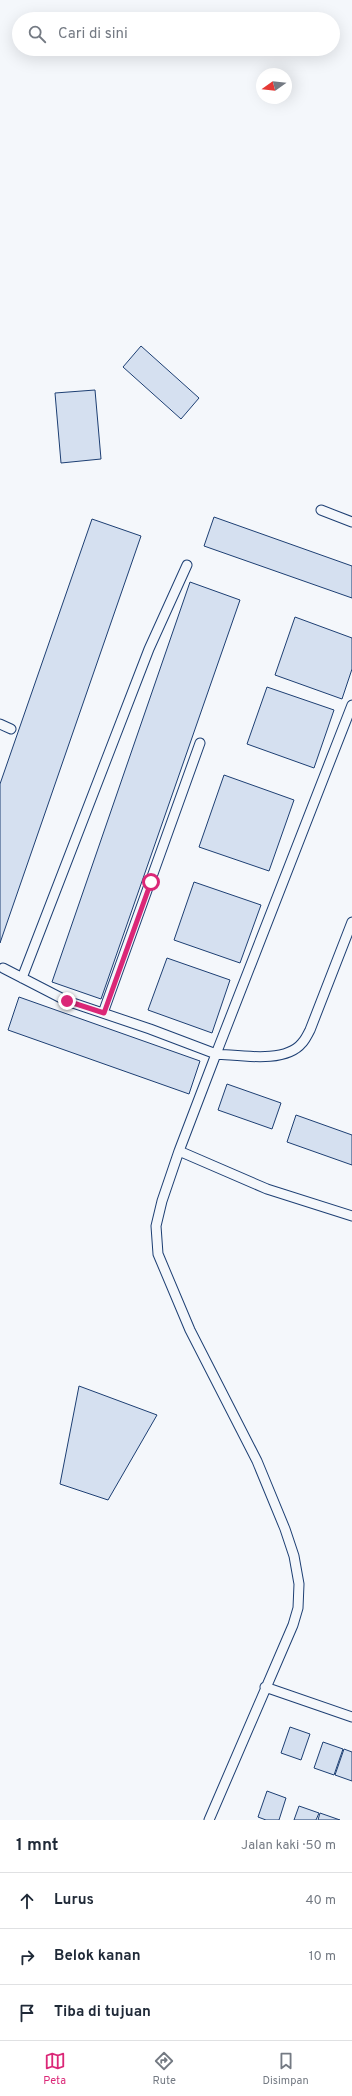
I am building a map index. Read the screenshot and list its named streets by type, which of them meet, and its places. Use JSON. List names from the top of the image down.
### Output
{
  "north": "left",
  "page": {
    "search": "Cari di sini",
    "heading": ["1 mnt", "Jalan kaki · 50 m"],
    "list": [
      ["Lurus", "40 m"],
      ["Belok kanan", "10 m"],
      "Tiba di tujuan"
    ],
    "nav": ["Peta", "Rute", "Disimpan"]
  }
}
